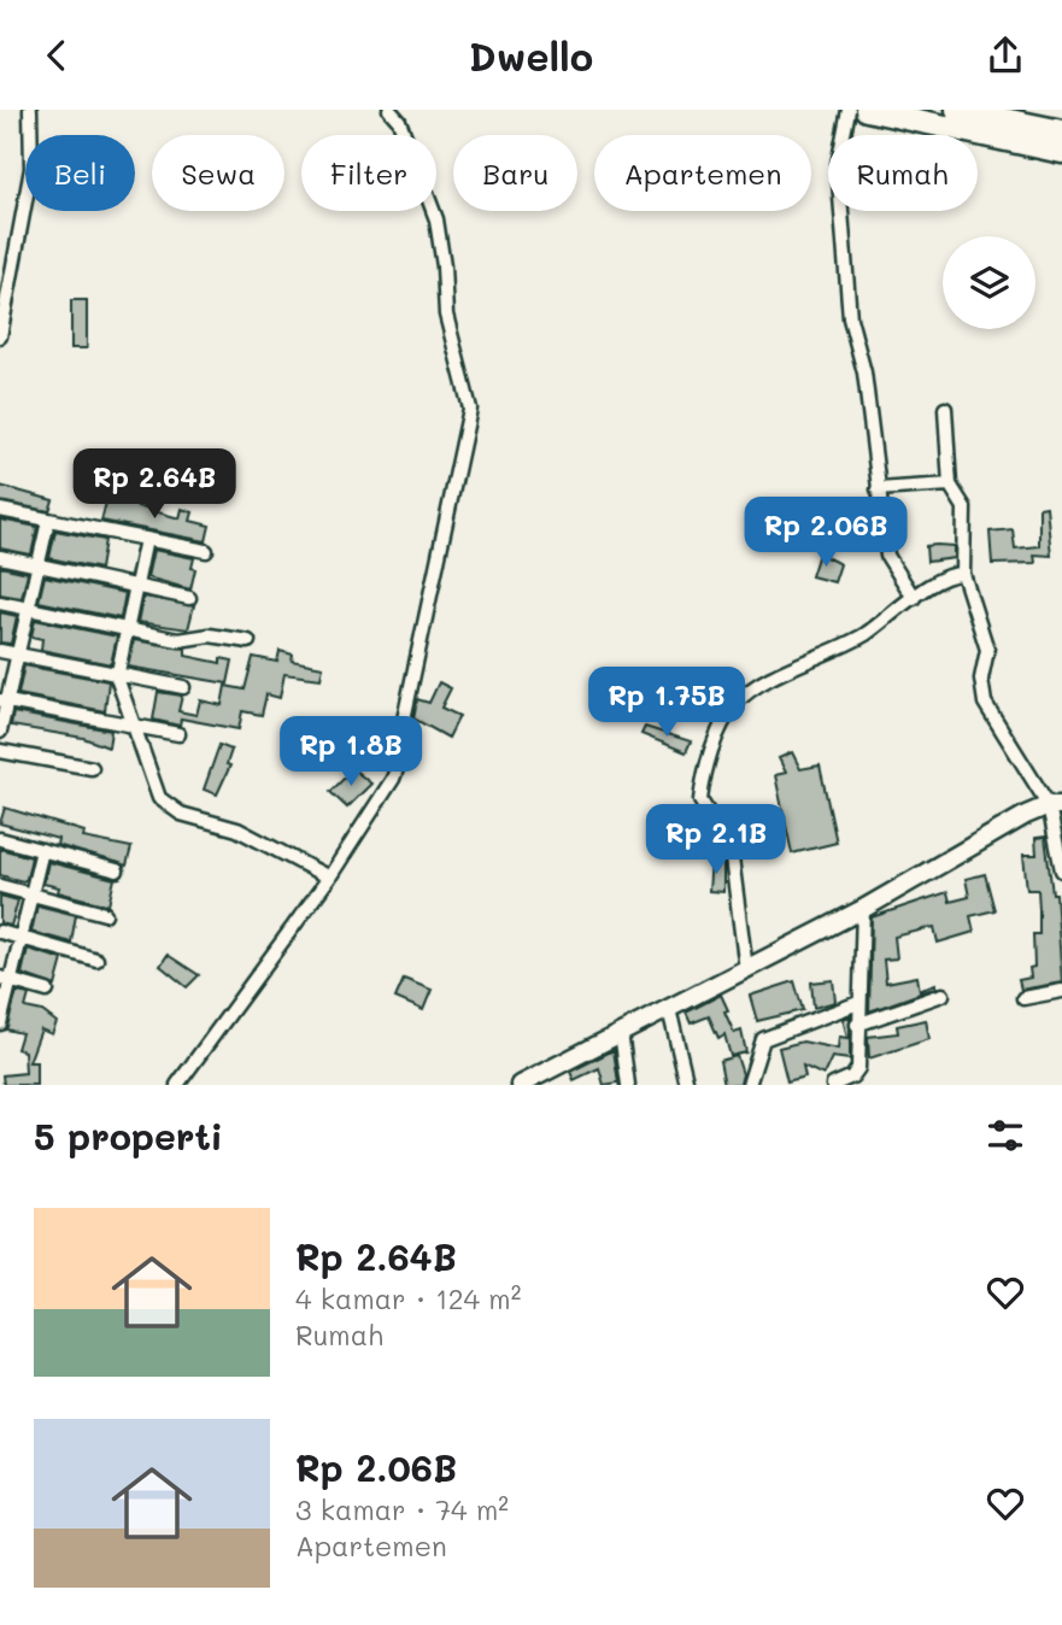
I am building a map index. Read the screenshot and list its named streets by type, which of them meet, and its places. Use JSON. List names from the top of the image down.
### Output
{
  "page": {
    "header": "Dwello",
    "chip": [
      "Beli",
      "Sewa",
      "Filter",
      "Baru",
      "Apartemen",
      "Rumah"
    ],
    "price": [
      "Rp 2.64B",
      "Rp 2.06B",
      "Rp 1.75B",
      "Rp 1.8B",
      "Rp 2.1B"
    ],
    "heading": "5 properti",
    "list": [
      {
        "name": "Rp 2.64B",
        "note": "4 kamar · 124 m² · Rumah"
      },
      {
        "name": "Rp 2.06B",
        "note": "3 kamar · 74 m² · Apartemen"
      }
    ]
  }
}
